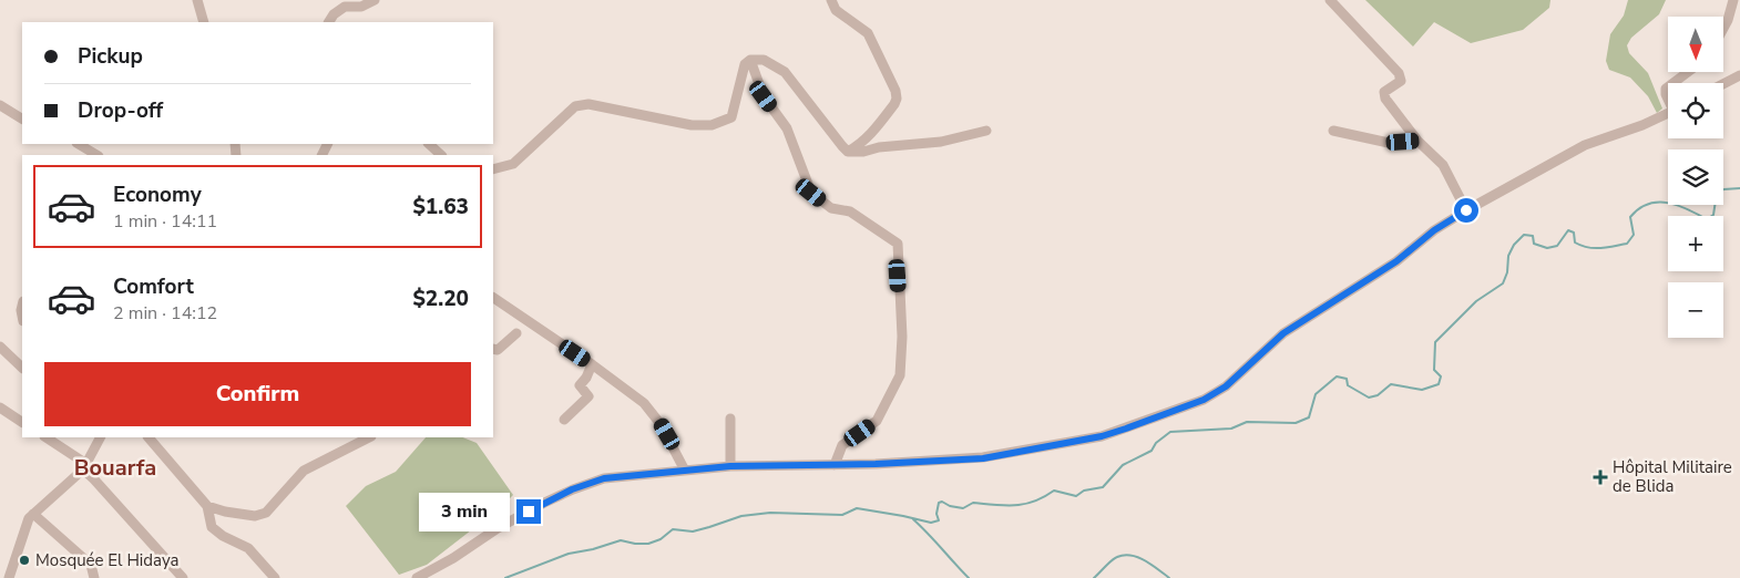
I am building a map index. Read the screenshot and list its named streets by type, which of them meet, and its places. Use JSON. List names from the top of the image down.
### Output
{
  "districts": ["Bouarfa"],
  "places": {
    "health": ["Hôpital Militaire de Blida"],
    "other": ["Mosquée El Hidaya"]
  },
  "north": "bottom",
  "page": {
    "map_buttons": ["+", "−"],
    "banner": ["Pickup", "Drop-off"],
    "list": [
      {
        "name": "Economy",
        "note": "1 min · 14:11",
        "value": "$1.63"
      },
      {
        "name": "Comfort",
        "note": "2 min · 14:12",
        "value": "$2.20"
      }
    ],
    "buttons": "Confirm",
    "bubble": "3 min"
  }
}
